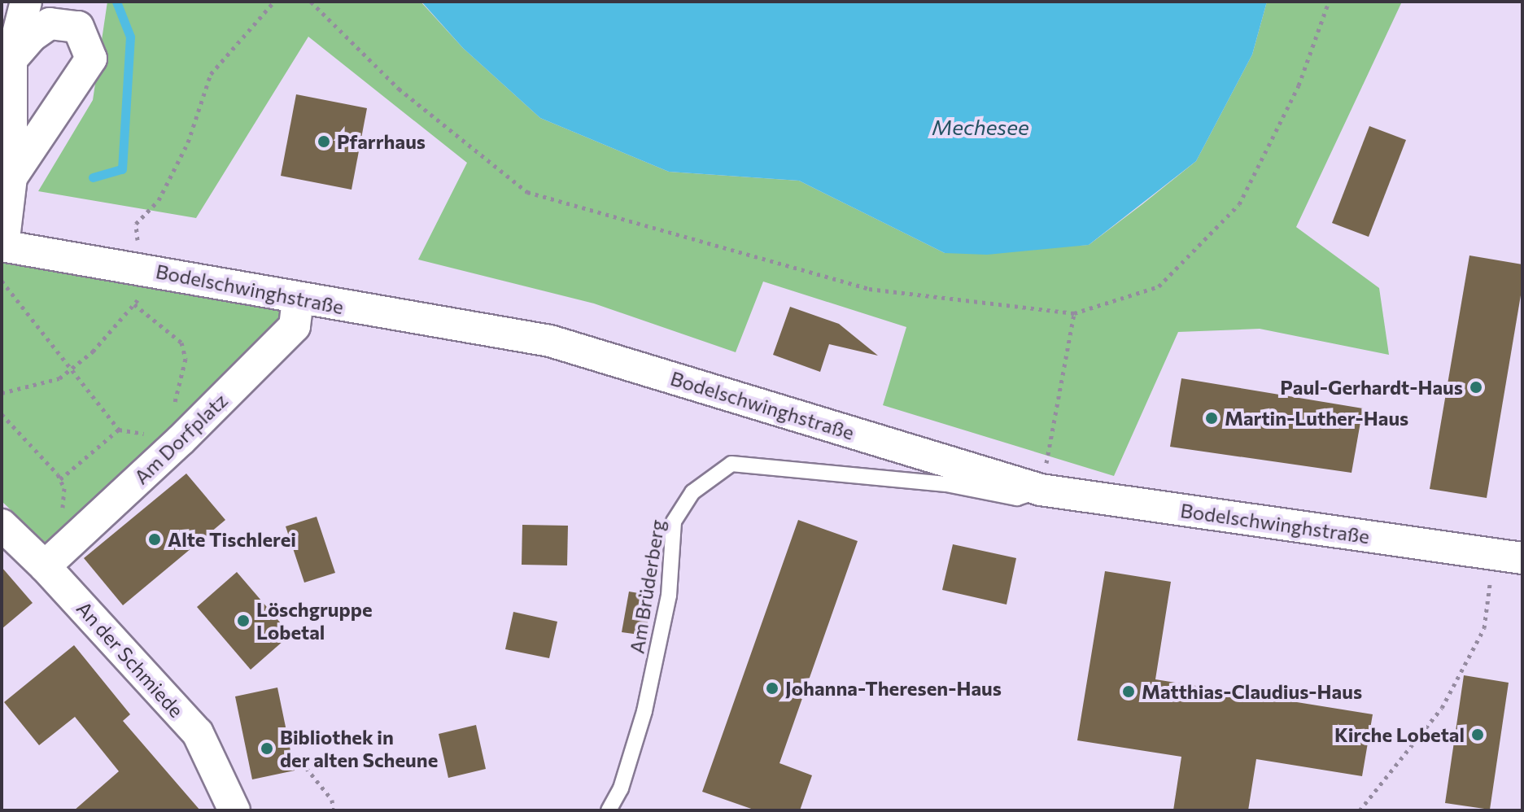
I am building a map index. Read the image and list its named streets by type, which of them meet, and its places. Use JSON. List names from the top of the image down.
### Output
{
  "streets": {
    "street": ["Bodelschwinghstraße", "Am Dorfplatz", "An der Schmiede"],
    "lane": ["Am Brüderberg"]
  },
  "crossings": [
    ["Bodelschwinghstraße", "Am Dorfplatz"],
    ["Bodelschwinghstraße", "Am Brüderberg"],
    ["Am Dorfplatz", "An der Schmiede"]
  ],
  "water": ["Mechesee"],
  "places": [
    "Pfarrhaus",
    "Paul-Gerhardt-Haus",
    "Martin-Luther-Haus",
    "Alte Tischlerei",
    "Löschgruppe Lobetal",
    "Johanna-Theresen-Haus",
    "Matthias-Claudius-Haus",
    "Kirche Lobetal",
    "Bibliothek in der alten Scheune"
  ]
}
